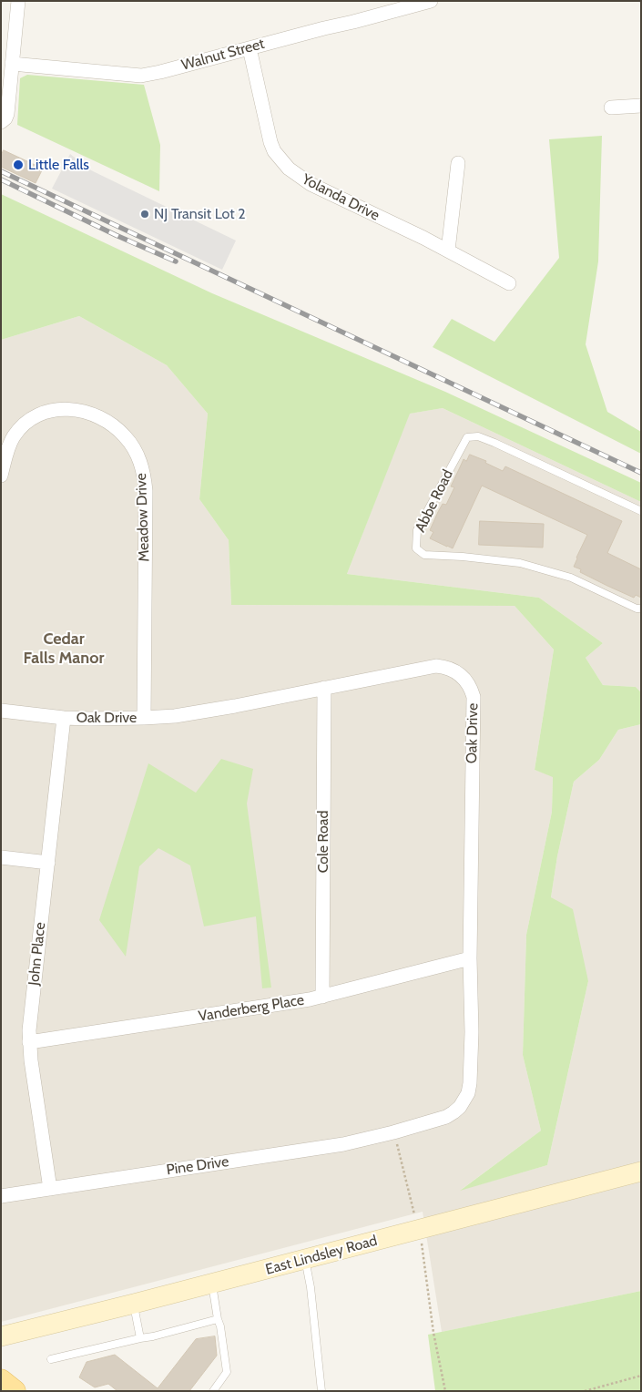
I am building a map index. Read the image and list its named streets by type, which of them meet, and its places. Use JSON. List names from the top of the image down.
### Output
{
  "streets": {
    "main road": ["East Lindsley Road"],
    "street": [
      "Walnut Street",
      "Yolanda Drive",
      "Meadow Drive",
      "Oak Drive",
      "Cole Road",
      "John Place",
      "Vanderberg Place",
      "Pine Drive"
    ],
    "lane": ["Abbe Road"]
  },
  "crossings": [
    ["Walnut Street", "Yolanda Drive"],
    ["Meadow Drive", "Oak Drive"],
    ["Oak Drive", "Cole Road"],
    ["Oak Drive", "John Place"],
    ["Oak Drive", "Vanderberg Place"],
    ["Oak Drive", "Pine Drive"],
    ["Cole Road", "Vanderberg Place"],
    ["John Place", "Vanderberg Place"],
    ["John Place", "Pine Drive"]
  ],
  "districts": ["Cedar Falls Manor"],
  "places": ["Little Falls", "NJ Transit Lot 2"]
}
